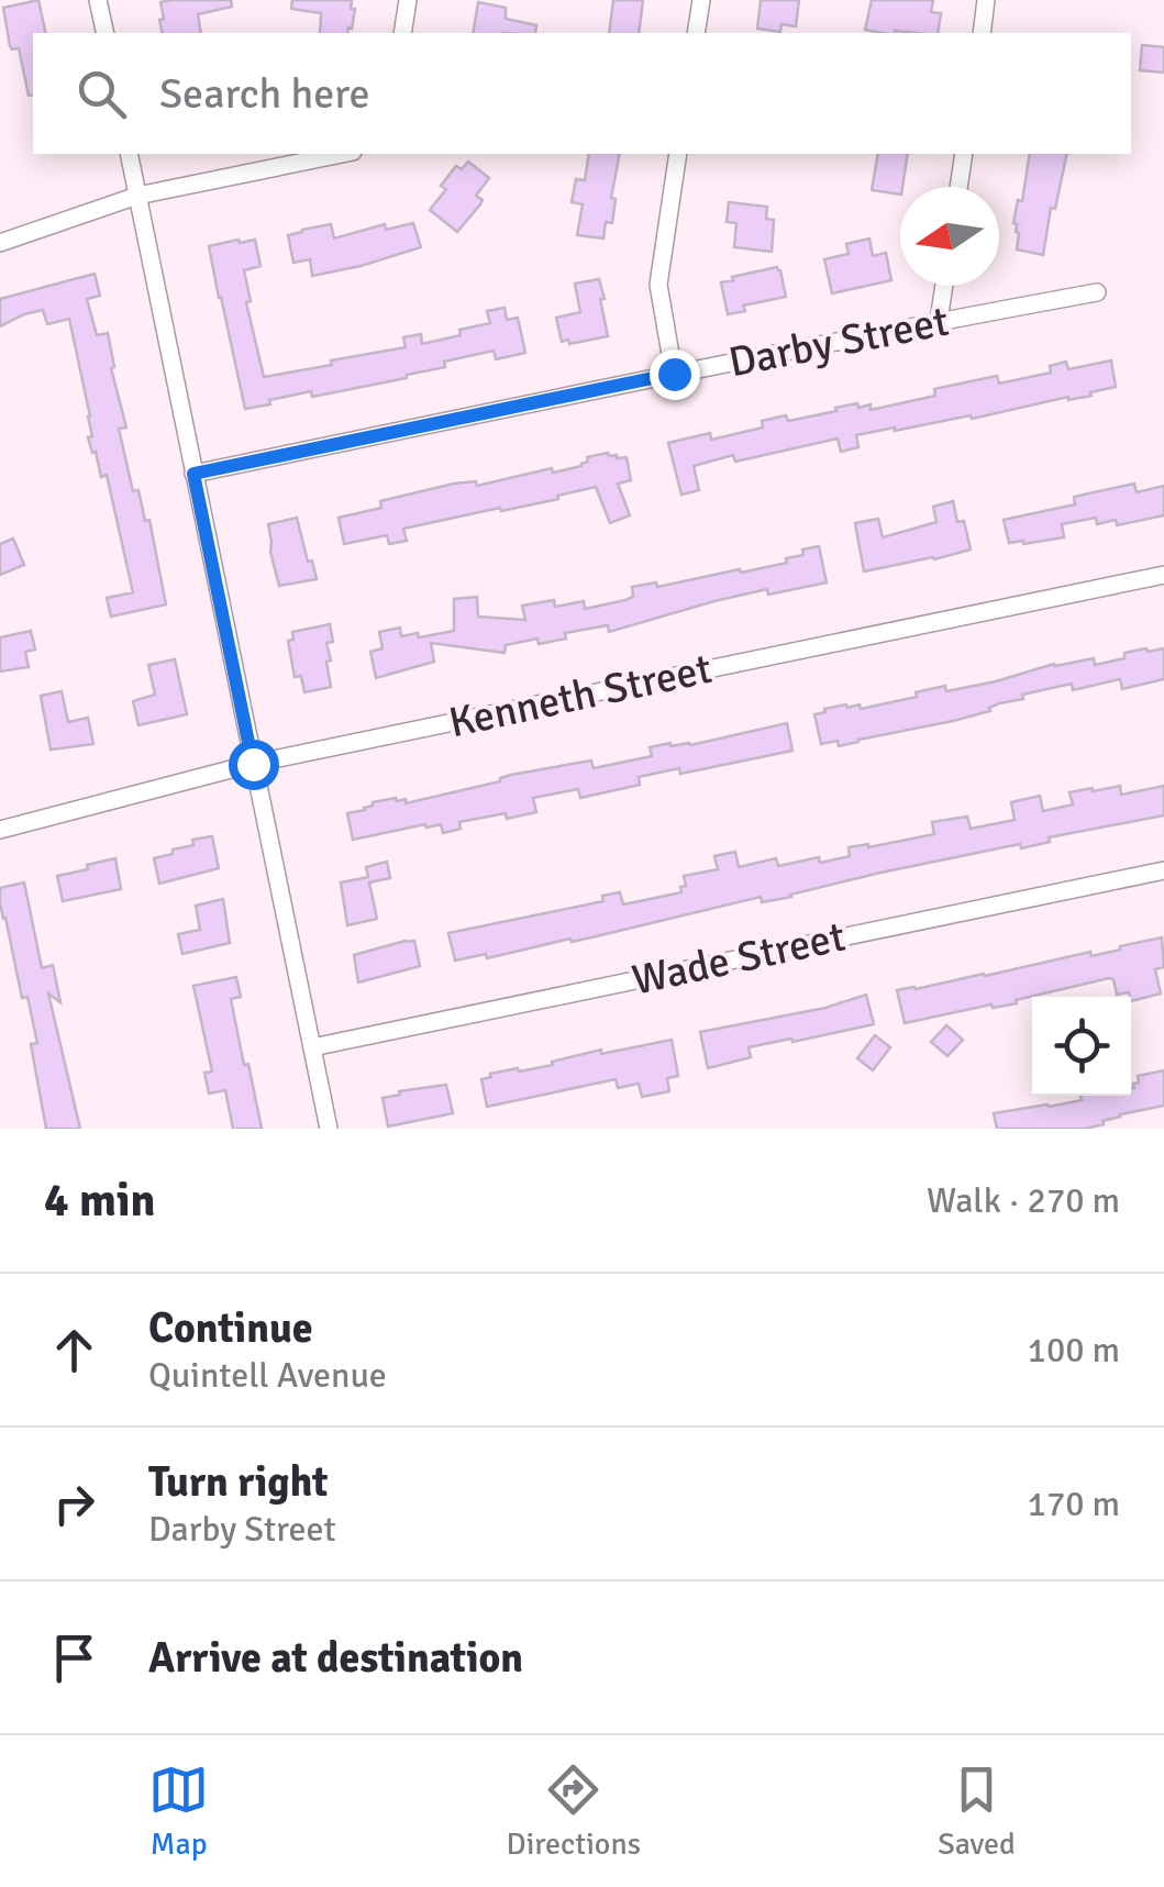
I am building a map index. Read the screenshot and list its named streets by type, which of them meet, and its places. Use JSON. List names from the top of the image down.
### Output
{
  "streets": {
    "street": ["Darby Street", "Kenneth Street", "Wade Street"]
  },
  "north": "left",
  "page": {
    "search": "Search here",
    "heading": ["4 min", "Walk · 270 m"],
    "list": [
      ["Continue", "Quintell Avenue", "100 m"],
      ["Turn right", "Darby Street", "170 m"],
      "Arrive at destination"
    ],
    "nav": ["Map", "Directions", "Saved"]
  }
}
